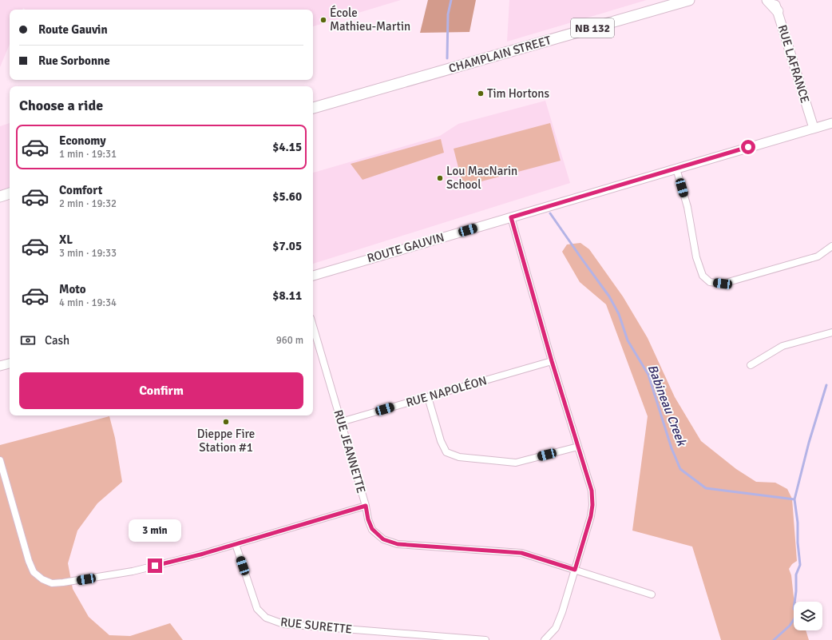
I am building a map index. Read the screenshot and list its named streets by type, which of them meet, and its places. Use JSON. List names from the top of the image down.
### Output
{
  "streets": {
    "main road": ["NB 132", "CHAMPLAIN STREET"],
    "street": [
      "RUE LAFRANCE",
      "ROUTE GAUVIN",
      "RUE NAPOLÉON",
      "RUE JEANNETTE",
      "RUE SURETTE"
    ]
  },
  "crossings": [
    ["RUE LAFRANCE", "ROUTE GAUVIN"],
    ["RUE NAPOLÉON", "RUE JEANNETTE"]
  ],
  "water": ["Babineau Creek"],
  "places": [
    "École Mathieu-Martin",
    "Tim Hortons",
    "Lou MacNarin School",
    "Dieppe Fire Station #1"
  ],
  "page": {
    "banner": ["Route Gauvin", "Rue Sorbonne"],
    "heading": "Choose a ride",
    "list": [
      {
        "name": "Economy",
        "note": "1 min · 19:31",
        "value": "$4.15"
      },
      {
        "name": "Comfort",
        "note": "2 min · 19:32",
        "value": "$5.60"
      },
      {
        "name": "XL",
        "note": "3 min · 19:33",
        "value": "$7.05"
      },
      {
        "name": "Moto",
        "note": "4 min · 19:34",
        "value": "$8.11"
      }
    ],
    "pay": ["Cash", "960 m"],
    "buttons": "Confirm",
    "bubble": "3 min"
  }
}
